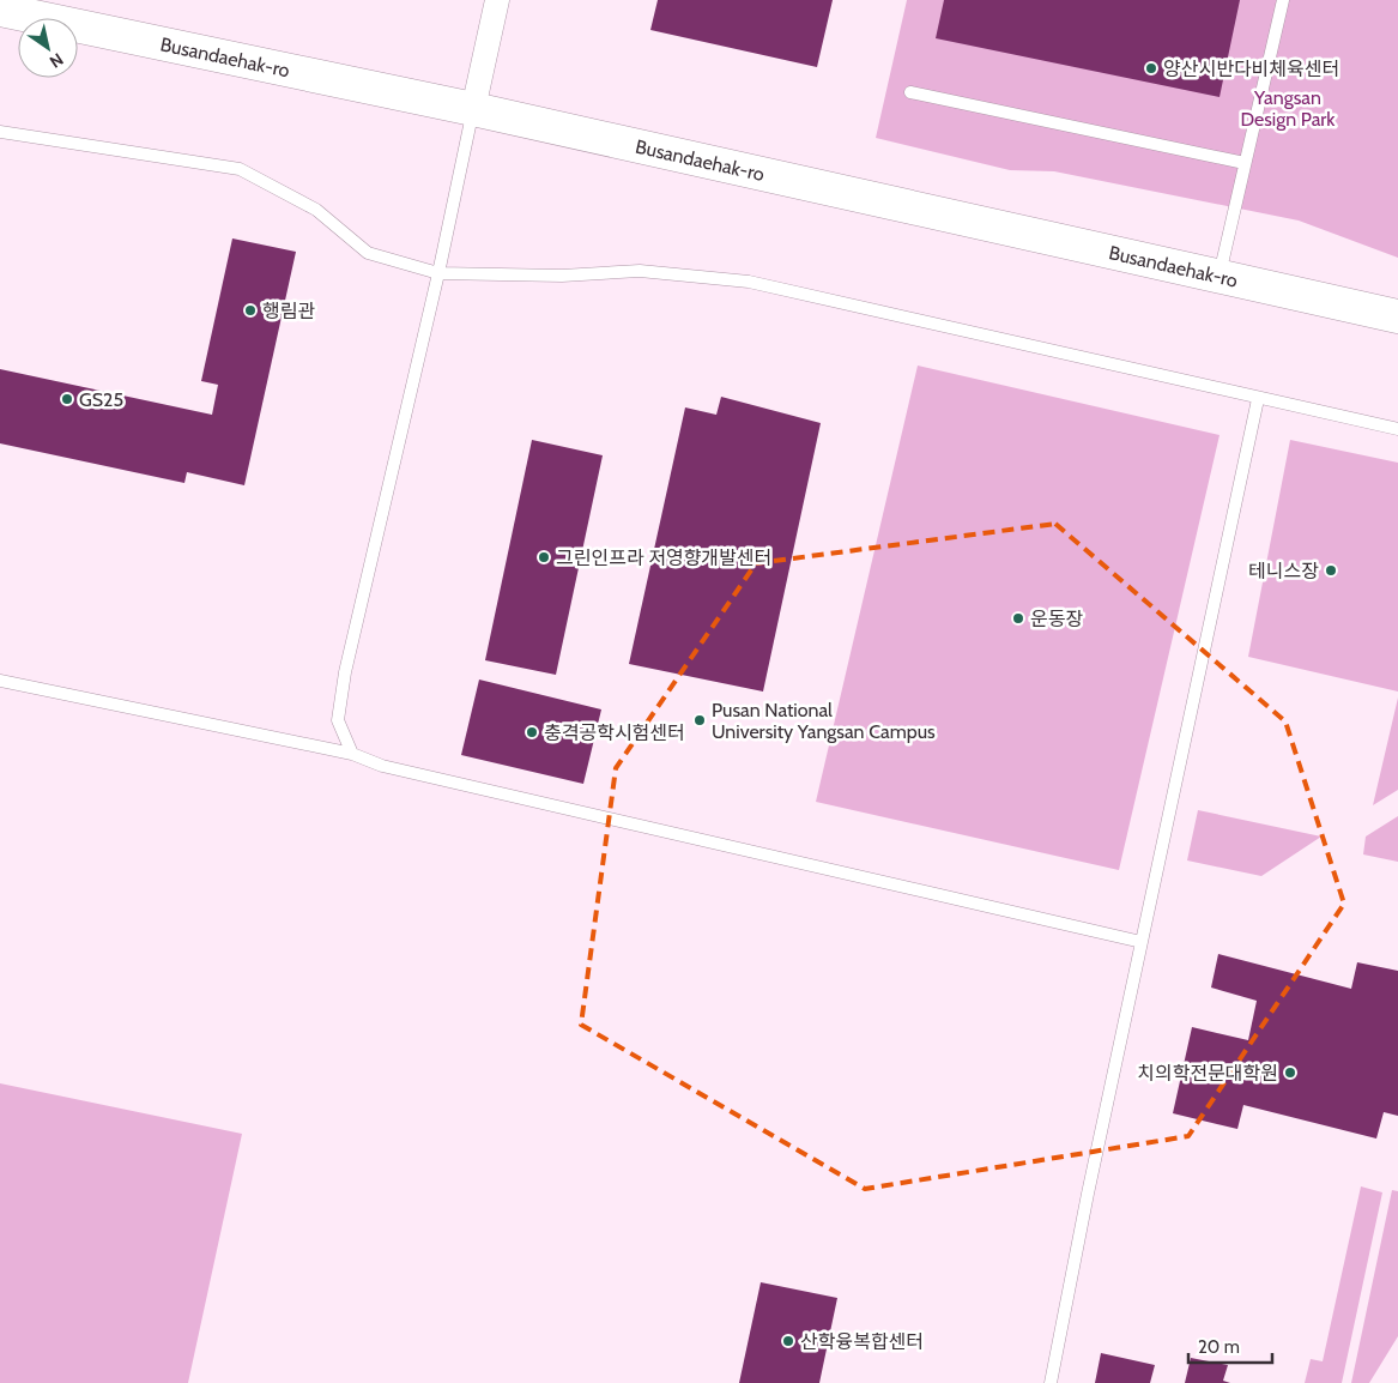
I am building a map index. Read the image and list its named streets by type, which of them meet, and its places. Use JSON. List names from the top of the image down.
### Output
{
  "streets": {
    "main road": ["Busandaehak-ro"]
  },
  "parks": ["Yangsan Design Park"],
  "places": [
    "양산시반다비체육센터",
    "행림관",
    "GS25",
    "그린인프라 저영향개발센터",
    "테니스장",
    "운동장",
    "Pusan National University Yangsan Campus",
    "충격공학시험센터",
    "치의학전문대학원",
    "산학융복합센터"
  ],
  "scale_bar": "20 m",
  "north": "bottom right"
}
